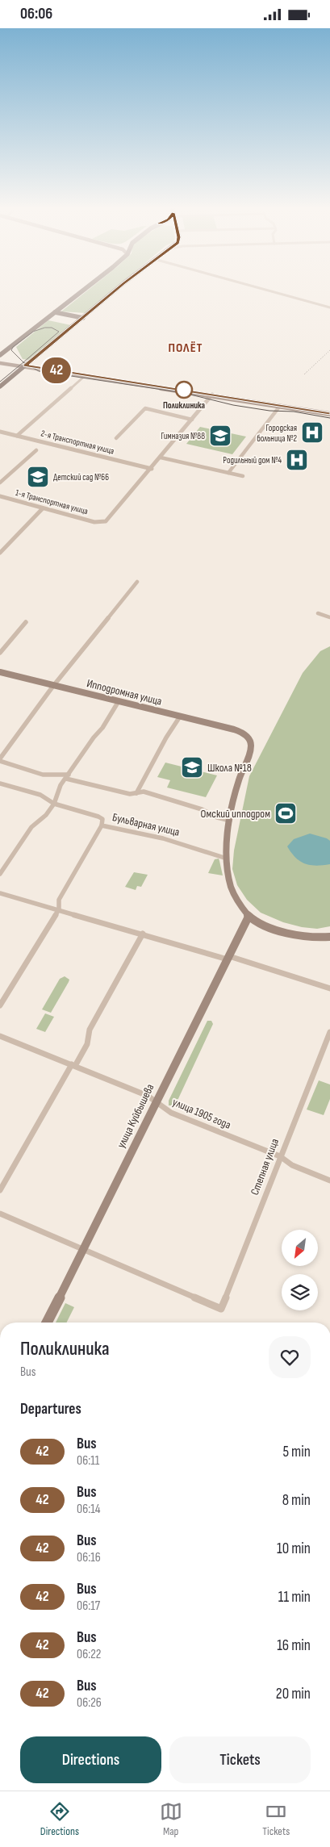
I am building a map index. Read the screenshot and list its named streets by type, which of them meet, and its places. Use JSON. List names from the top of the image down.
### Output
{
  "streets": {
    "main road": ["Ипподромная улица", "улица Куйбышева"],
    "street": [
      "2-я Транспортная улица",
      "1-я Транспортная улица",
      "Бульварная улица",
      "улица 1905 года",
      "Степная улица"
    ]
  },
  "crossings": [
    ["2-я Транспортная улица", "1-я Транспортная улица"],
    ["улица 1905 года", "улица Куйбышева"],
    ["улица 1905 года", "Степная улица"],
    ["улица Куйбышева", "Степная улица"]
  ],
  "districts": ["ПОЛЁТ"],
  "places": {
    "other": ["Поликлиника"],
    "hospital": ["Городская больница №2", "Родильный дом №4"],
    "school or university": ["Гимназия №88", "Детский сад №66", "Школа №18"],
    "sports": ["Омский ипподром"]
  },
  "lines": ["bus line 42"],
  "north": "bottom left",
  "page": {
    "status": "06:06",
    "on_map": "42",
    "heading": [
      ["Поликлиника", "Bus"],
      "Departures"
    ],
    "list": [
      {
        "mark": "42",
        "name": "Bus",
        "note": "06:11",
        "value": "5 min"
      },
      {
        "mark": "42",
        "name": "Bus",
        "note": "06:14",
        "value": "8 min"
      },
      {
        "mark": "42",
        "name": "Bus",
        "note": "06:16",
        "value": "10 min"
      },
      {
        "mark": "42",
        "name": "Bus",
        "note": "06:17",
        "value": "11 min"
      },
      {
        "mark": "42",
        "name": "Bus",
        "note": "06:22",
        "value": "16 min"
      },
      {
        "mark": "42",
        "name": "Bus",
        "note": "06:26",
        "value": "20 min"
      }
    ],
    "buttons": ["Directions", "Tickets"],
    "tabs": ["Directions", "Map", "Tickets"]
  }
}
